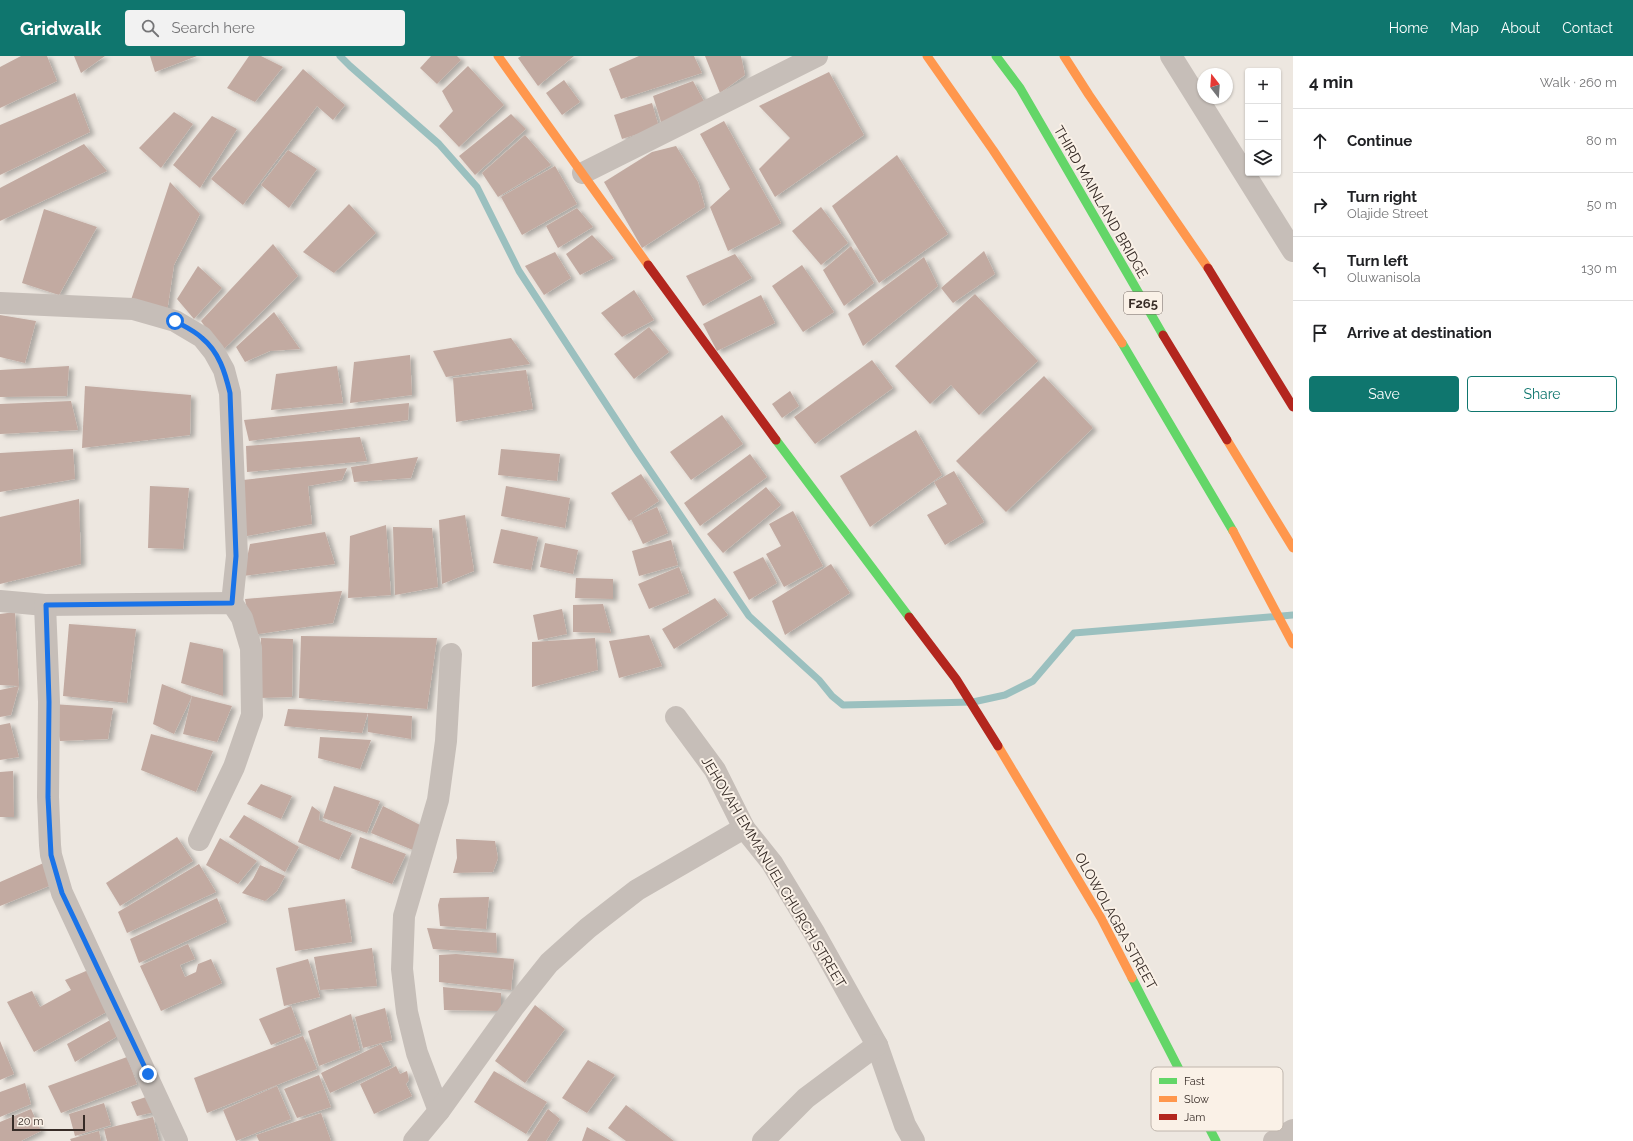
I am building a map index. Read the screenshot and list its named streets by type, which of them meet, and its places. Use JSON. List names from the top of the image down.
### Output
{
  "streets": {
    "main road": ["THIRD MAINLAND BRIDGE", "F265", "OLOWOLAGBA STREET"],
    "street": ["JEHOVAH EMMANUEL CHURCH STREET"]
  },
  "legend": ["Fast", "Slow", "Jam"],
  "scale_bar": "20 m",
  "north": "top",
  "page": {
    "header": "Gridwalk",
    "search": "Search here",
    "nav": [
      "Home",
      "Map",
      "About",
      "Contact"
    ],
    "heading": ["4 min", "Walk · 260 m"],
    "map_buttons": ["+", "−"],
    "list": [
      ["Continue", "80 m"],
      ["Turn right", "Olajide Street", "50 m"],
      ["Turn left", "Oluwanisola", "130 m"],
      "Arrive at destination"
    ],
    "buttons": ["Save", "Share"],
    "scale": "20 m"
  }
}
